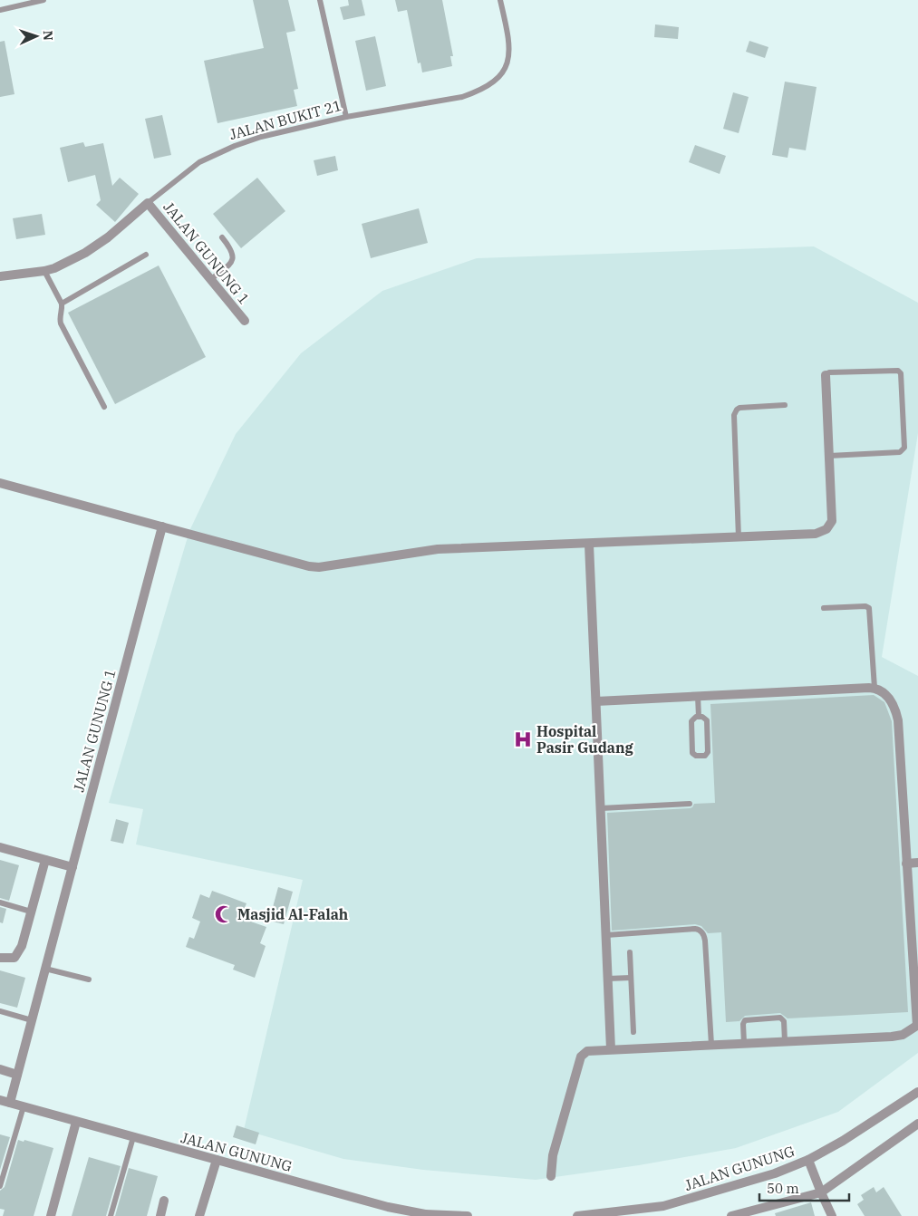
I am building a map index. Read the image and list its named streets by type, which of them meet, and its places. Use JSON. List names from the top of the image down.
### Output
{
  "streets": {
    "street": ["JALAN BUKIT 21", "JALAN GUNUNG 1", "JALAN GUNUNG"]
  },
  "crossings": [
    ["JALAN BUKIT 21", "JALAN GUNUNG 1"],
    ["JALAN GUNUNG 1", "JALAN GUNUNG"]
  ],
  "places": {
    "hospital": ["Hospital Pasir Gudang"],
    "mosque": ["Masjid Al-Falah"]
  },
  "scale_bar": "50 m",
  "north": "right"
}
